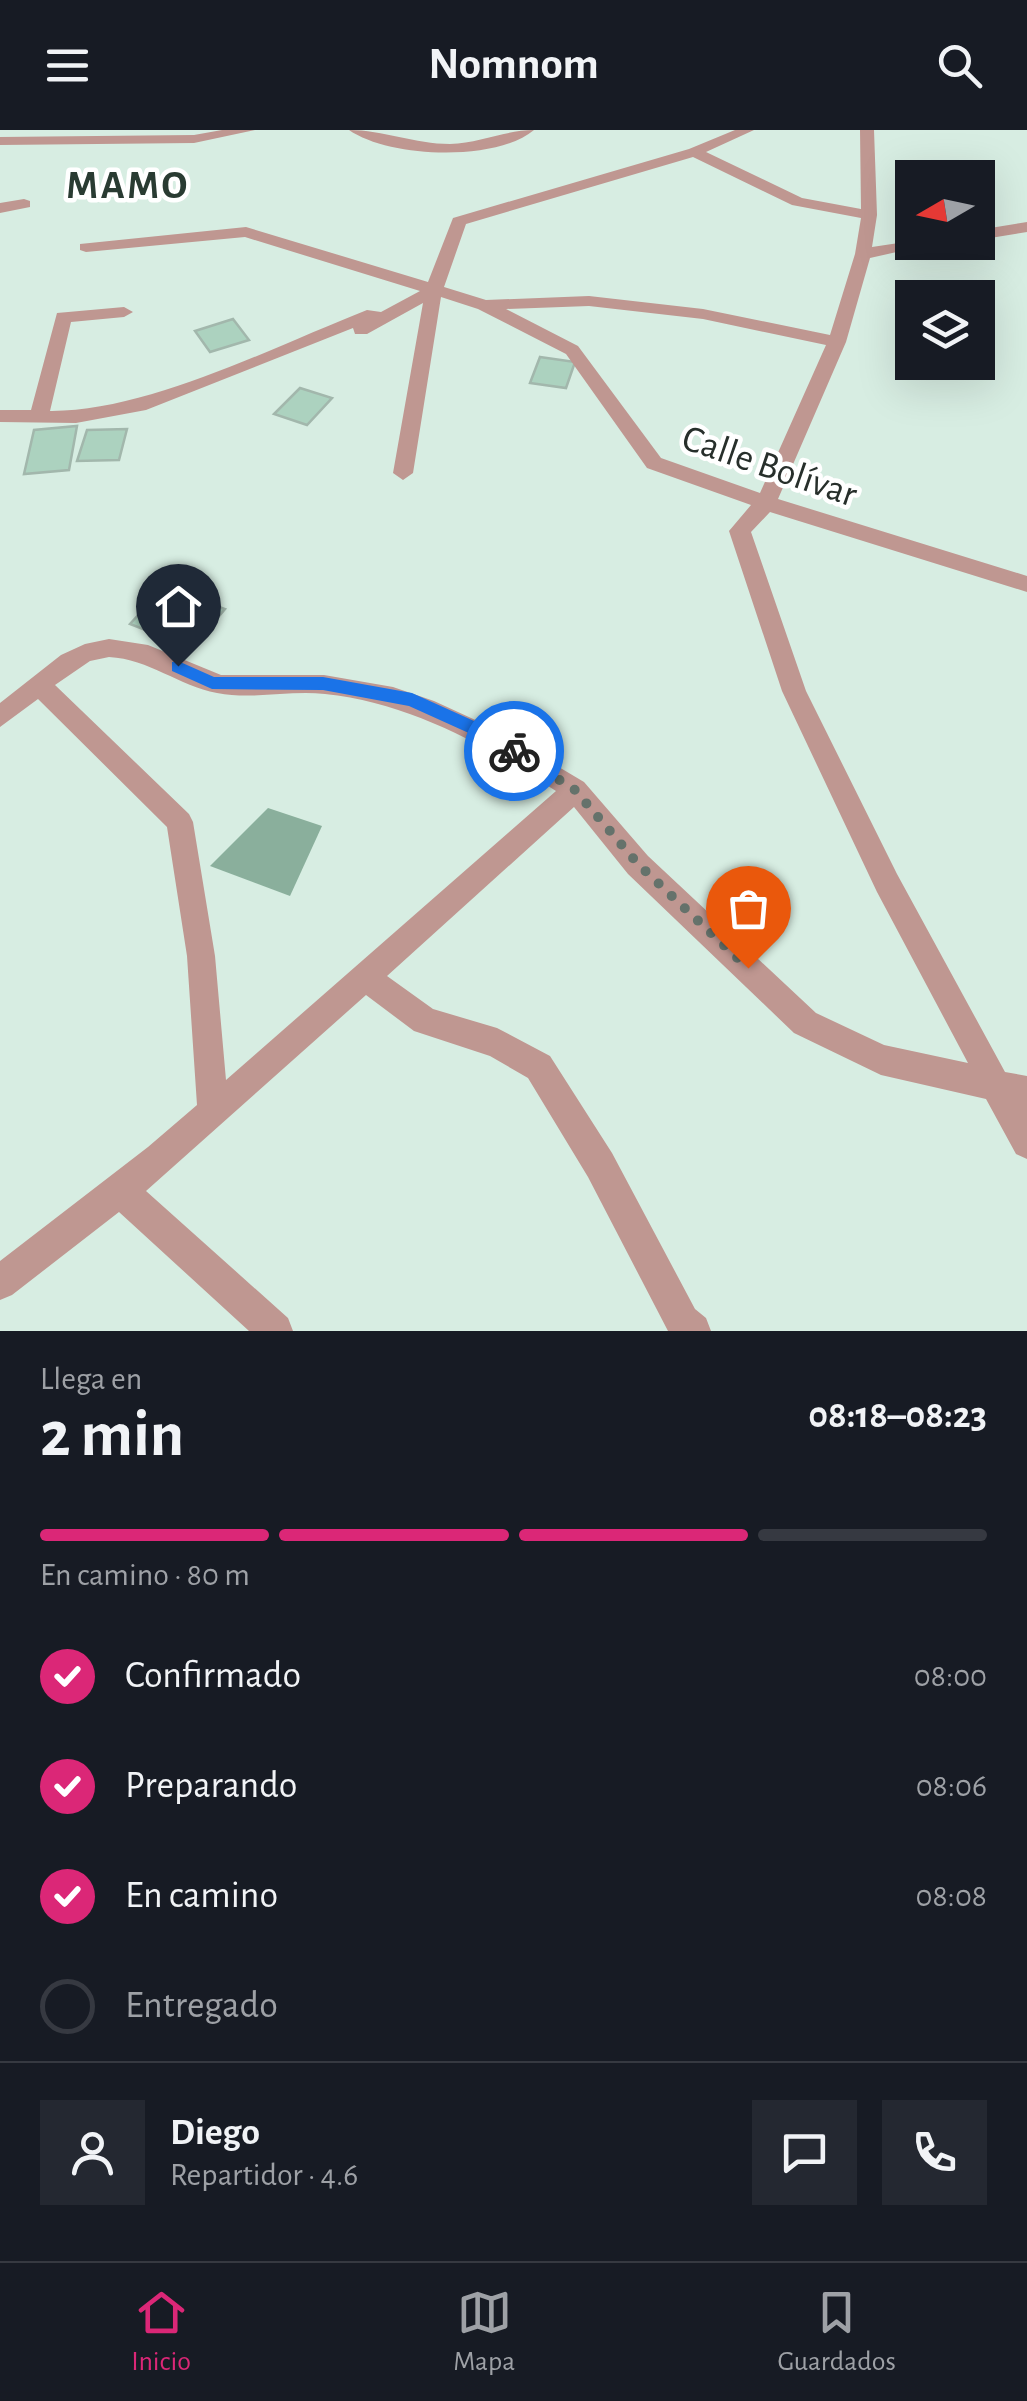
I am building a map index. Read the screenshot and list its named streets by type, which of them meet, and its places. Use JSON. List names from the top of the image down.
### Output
{
  "streets": {
    "street": ["Calle Bolívar"]
  },
  "districts": ["MAMO"],
  "north": "left",
  "page": {
    "header": "Nomnom",
    "heading": ["2 min", "Llega en", "08:18–08:23"],
    "panel": ["Diego", "Repartidor · 4.6"],
    "bar": "En camino · 80 m",
    "list": [
      ["Confirmado", "08:00"],
      ["Preparando", "08:06"],
      ["En camino", "08:08"],
      "Entregado"
    ],
    "tabs": ["Inicio", "Mapa", "Guardados"]
  }
}
